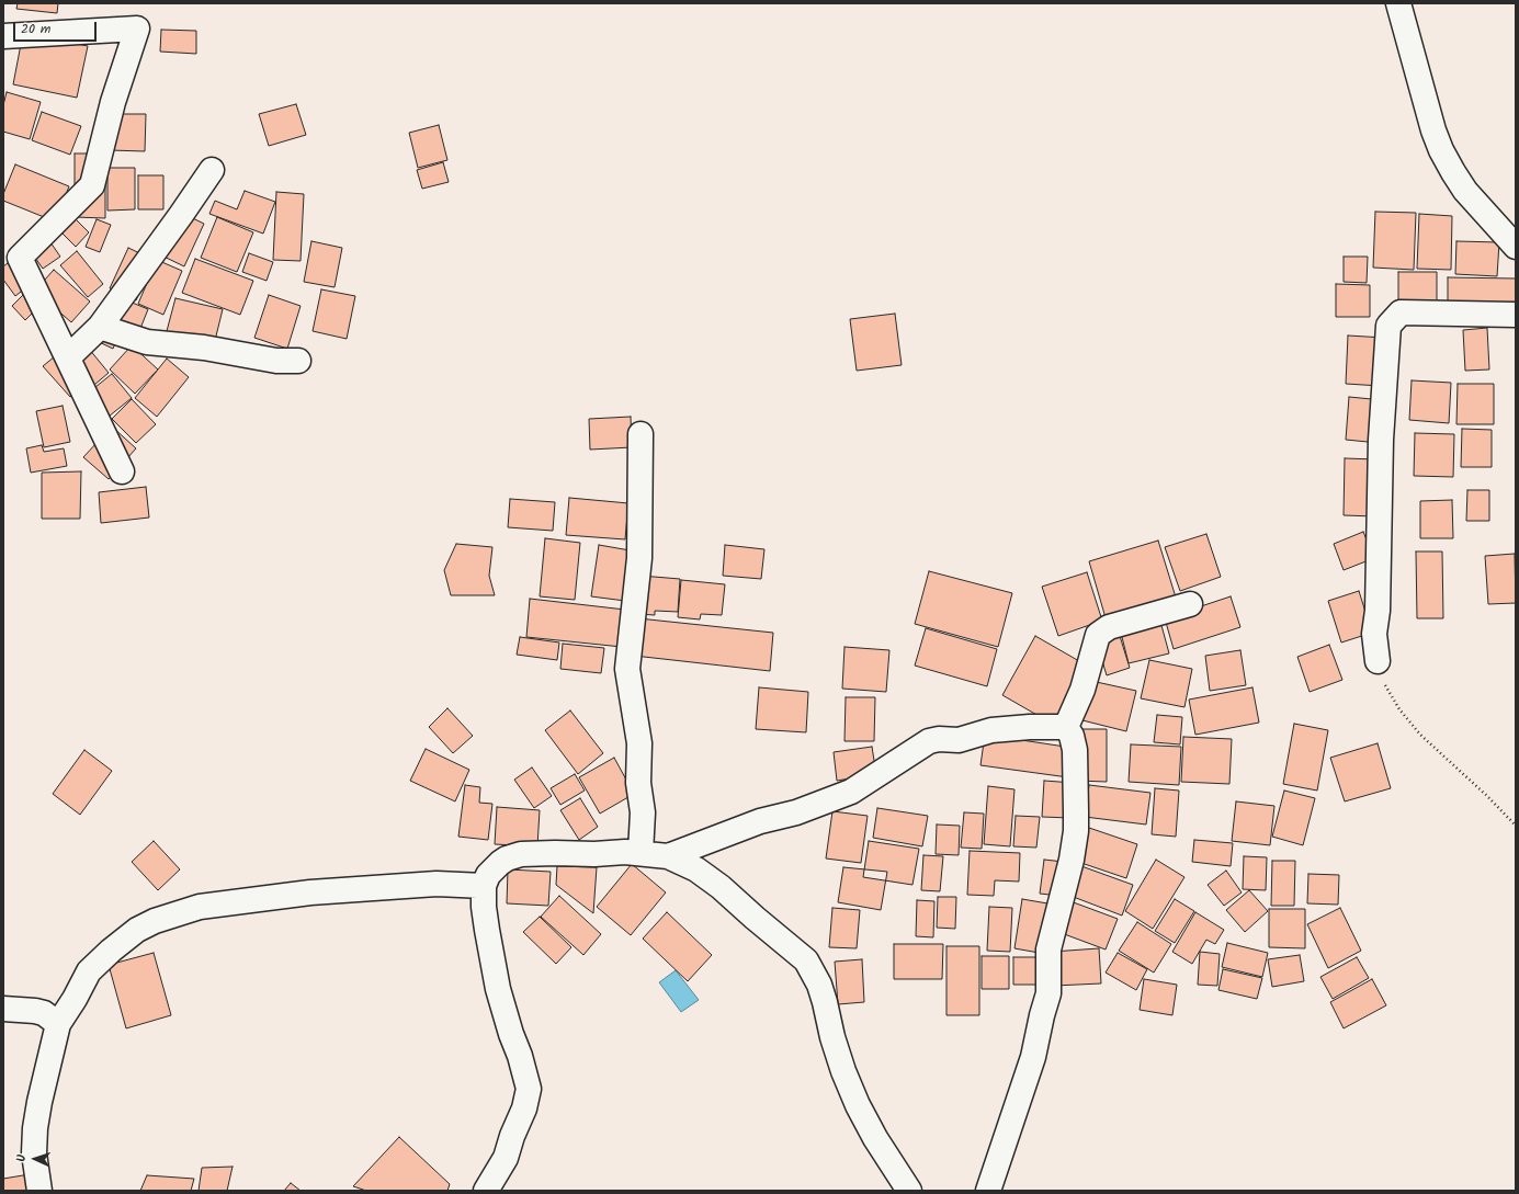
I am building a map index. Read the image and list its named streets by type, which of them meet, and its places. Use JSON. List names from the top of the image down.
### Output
{
  "scale_bar": "20 m",
  "north": "left"
}
